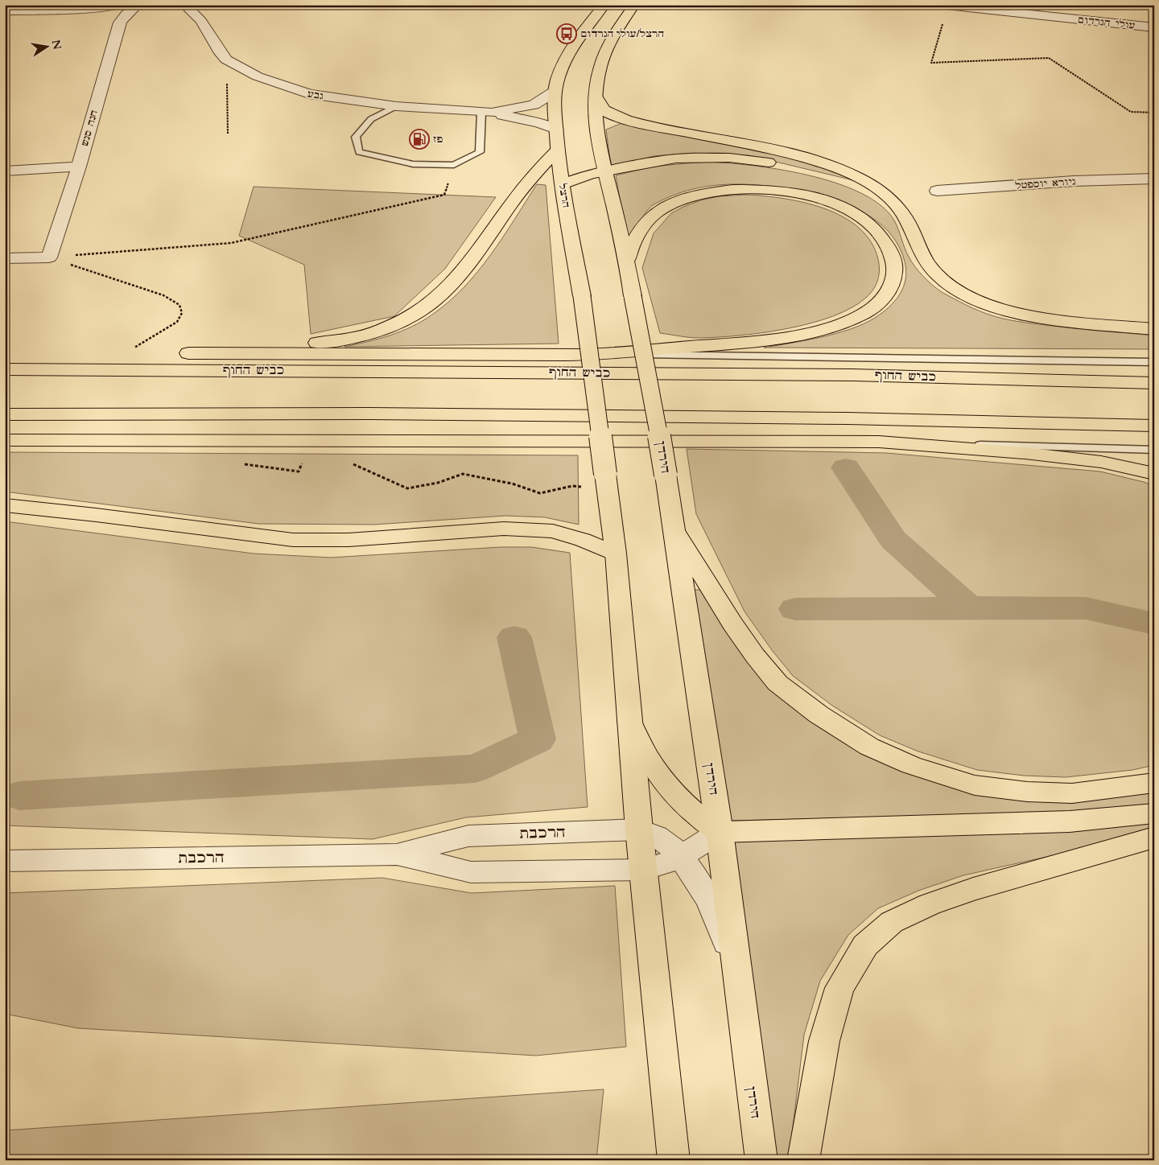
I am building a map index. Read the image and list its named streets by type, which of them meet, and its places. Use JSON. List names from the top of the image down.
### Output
{
  "streets": {
    "highway": ["הרצל", "כביש החוף", "הירדן"],
    "street": [
      "עולי הגרדום",
      "גבע",
      "חנה סנש",
      "גיורא יוספטל",
      "הרכבת"
    ]
  },
  "crossings": [
    ["גבע", "הרצל"],
    ["הירדן", "הרכבת"]
  ],
  "places": {
    "bus stop": ["הרצל/עולי הגרדום"],
    "fuel station": ["פז"]
  },
  "north": "right"
}
